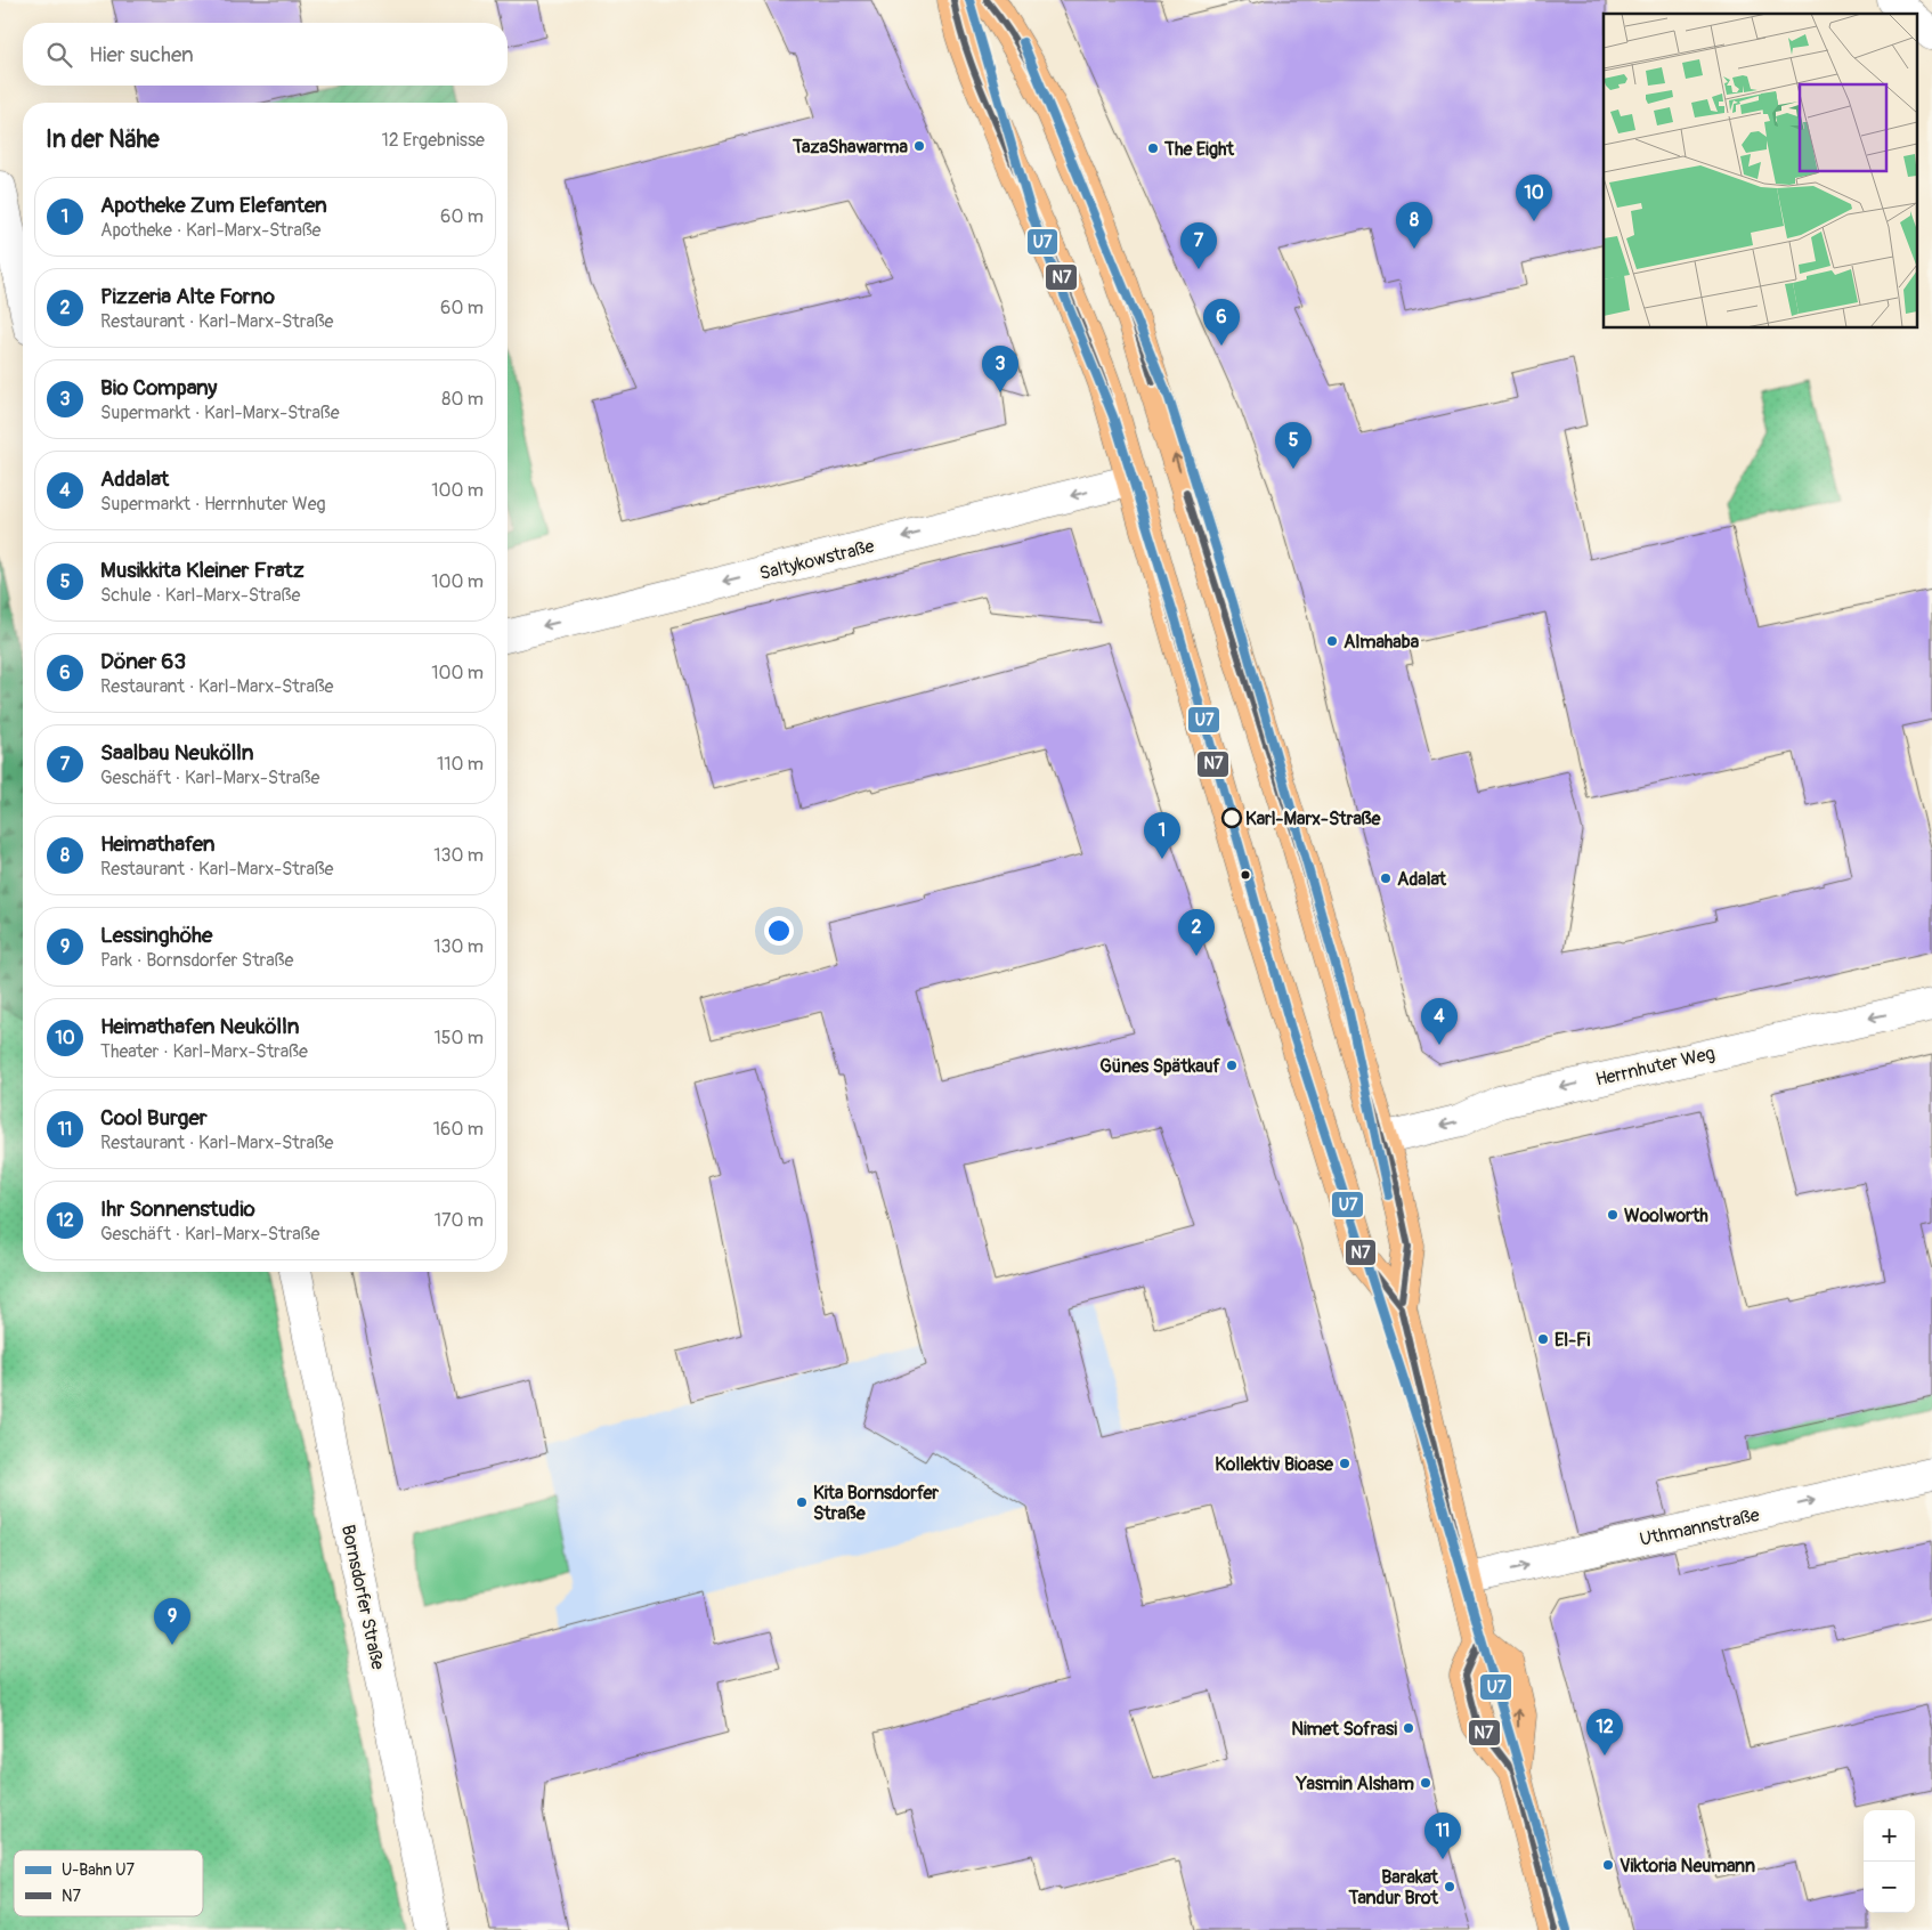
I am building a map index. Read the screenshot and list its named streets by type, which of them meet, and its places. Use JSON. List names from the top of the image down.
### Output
{
  "streets": {
    "street": [
      "Saltykowstraße",
      "Herrnhuter Weg",
      "Uthmannstraße",
      "Bornsdorfer Straße"
    ]
  },
  "one_way": ["Saltykowstraße", "Herrnhuter Weg", "Uthmannstraße"],
  "places": [
    "TazaShawarma",
    "The Eight",
    "Almahaba",
    "Karl-Marx-Straße",
    "Adalat",
    "Günes Spätkauf",
    "Woolworth",
    "El-Fi",
    "Kollektiv Bioase",
    "Kita Bornsdorfer Straße",
    "Nimet Sofrasi",
    "Yasmin Alsham",
    "Viktoria Neumann",
    "Barakat Tandur Brot"
  ],
  "lines": ["metro line U7", "transit line N7"],
  "legend": ["U-Bahn U7", "N7"],
  "page": {
    "search": "Hier suchen",
    "heading": ["In der Nähe", "12 Ergebnisse"],
    "pins": [
      "10",
      "8",
      "7",
      "6",
      "3",
      "5",
      "1",
      "2",
      "4",
      "9",
      "12",
      "11"
    ],
    "list": [
      {
        "mark": "1",
        "name": "Apotheke Zum Elefanten",
        "note": "Apotheke · Karl-Marx-Straße",
        "value": "60 m"
      },
      {
        "mark": "2",
        "name": "Pizzeria Alte Forno",
        "note": "Restaurant · Karl-Marx-Straße",
        "value": "60 m"
      },
      {
        "mark": "3",
        "name": "Bio Company",
        "note": "Supermarkt · Karl-Marx-Straße",
        "value": "80 m"
      },
      {
        "mark": "4",
        "name": "Addalat",
        "note": "Supermarkt · Herrnhuter Weg",
        "value": "100 m"
      },
      {
        "mark": "5",
        "name": "Musikkita Kleiner Fratz",
        "note": "Schule · Karl-Marx-Straße",
        "value": "100 m"
      },
      {
        "mark": "6",
        "name": "Döner 63",
        "note": "Restaurant · Karl-Marx-Straße",
        "value": "100 m"
      },
      {
        "mark": "7",
        "name": "Saalbau Neukölln",
        "note": "Geschäft · Karl-Marx-Straße",
        "value": "110 m"
      },
      {
        "mark": "8",
        "name": "Heimathafen",
        "note": "Restaurant · Karl-Marx-Straße",
        "value": "130 m"
      },
      {
        "mark": "9",
        "name": "Lessinghöhe",
        "note": "Park · Bornsdorfer Straße",
        "value": "130 m"
      },
      {
        "mark": "10",
        "name": "Heimathafen Neukölln",
        "note": "Theater · Karl-Marx-Straße",
        "value": "150 m"
      },
      {
        "mark": "11",
        "name": "Cool Burger",
        "note": "Restaurant · Karl-Marx-Straße",
        "value": "160 m"
      },
      {
        "mark": "12",
        "name": "Ihr Sonnenstudio",
        "note": "Geschäft · Karl-Marx-Straße",
        "value": "170 m"
      }
    ],
    "map_buttons": ["+", "−"]
  }
}
